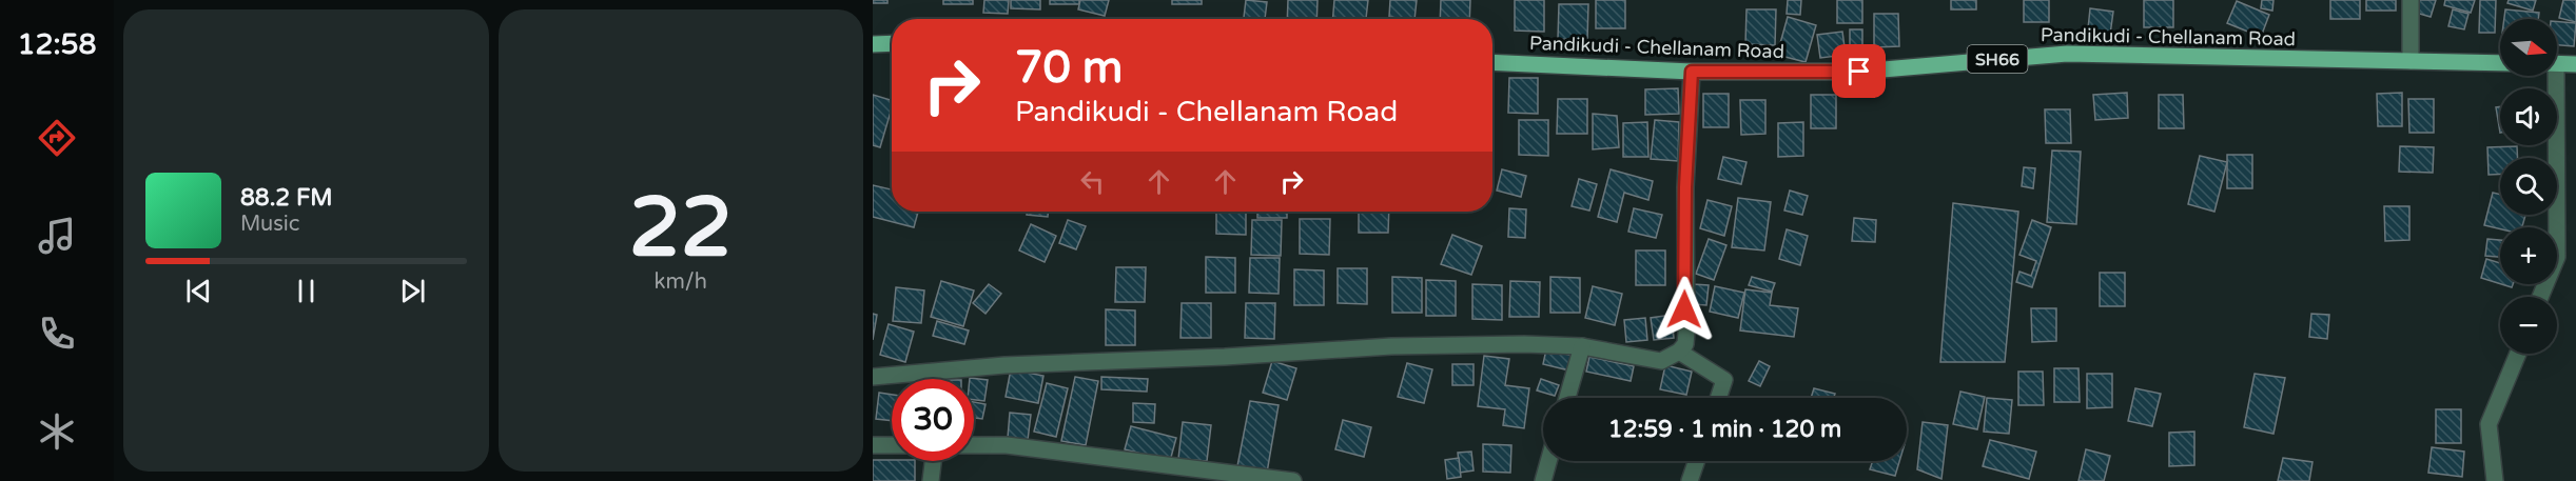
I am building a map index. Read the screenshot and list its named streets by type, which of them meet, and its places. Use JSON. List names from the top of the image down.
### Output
{
  "streets": {
    "main road": ["Pandikudi - Chellanam Road", "SH66"]
  },
  "north": "right",
  "page": {
    "tabs": "12:58",
    "tile": ["22", "km/h"],
    "map_buttons": ["+", "−"],
    "turn": ["70 m", "Pandikudi - Chellanam Road"],
    "song": ["88.2 FM", "Music"],
    "limit": "30",
    "trip": "12:59 · 1 min · 120 m"
  }
}
